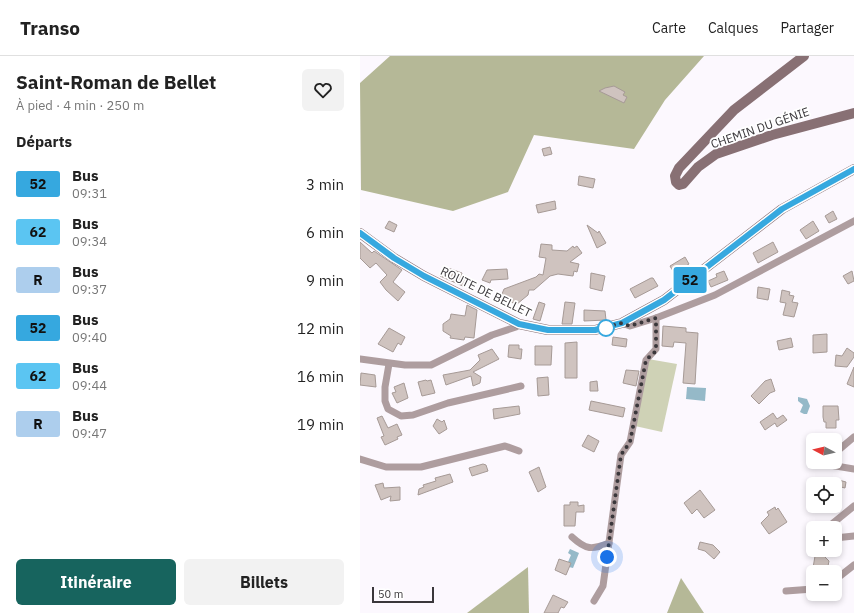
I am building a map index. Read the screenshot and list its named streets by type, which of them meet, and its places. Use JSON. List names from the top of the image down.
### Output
{
  "streets": {
    "main road": ["CHEMIN DU GÉNIE", "ROUTE DE BELLET"]
  },
  "lines": ["bus line 52"],
  "scale_bar": "50 m",
  "north": "left",
  "page": {
    "header": "Transo",
    "nav": ["Carte", "Calques", "Partager"],
    "heading": [
      ["Saint-Roman de Bellet", "À pied · 4 min · 250 m"],
      "Départs"
    ],
    "on_map": "52",
    "list": [
      {
        "mark": "52",
        "name": "Bus",
        "note": "09:31",
        "value": "3 min"
      },
      {
        "mark": "62",
        "name": "Bus",
        "note": "09:34",
        "value": "6 min"
      },
      {
        "mark": "R",
        "name": "Bus",
        "note": "09:37",
        "value": "9 min"
      },
      {
        "mark": "52",
        "name": "Bus",
        "note": "09:40",
        "value": "12 min"
      },
      {
        "mark": "62",
        "name": "Bus",
        "note": "09:44",
        "value": "16 min"
      },
      {
        "mark": "R",
        "name": "Bus",
        "note": "09:47",
        "value": "19 min"
      }
    ],
    "map_buttons": ["+", "−"],
    "buttons": ["Itinéraire", "Billets"],
    "scale": "50 m"
  }
}
